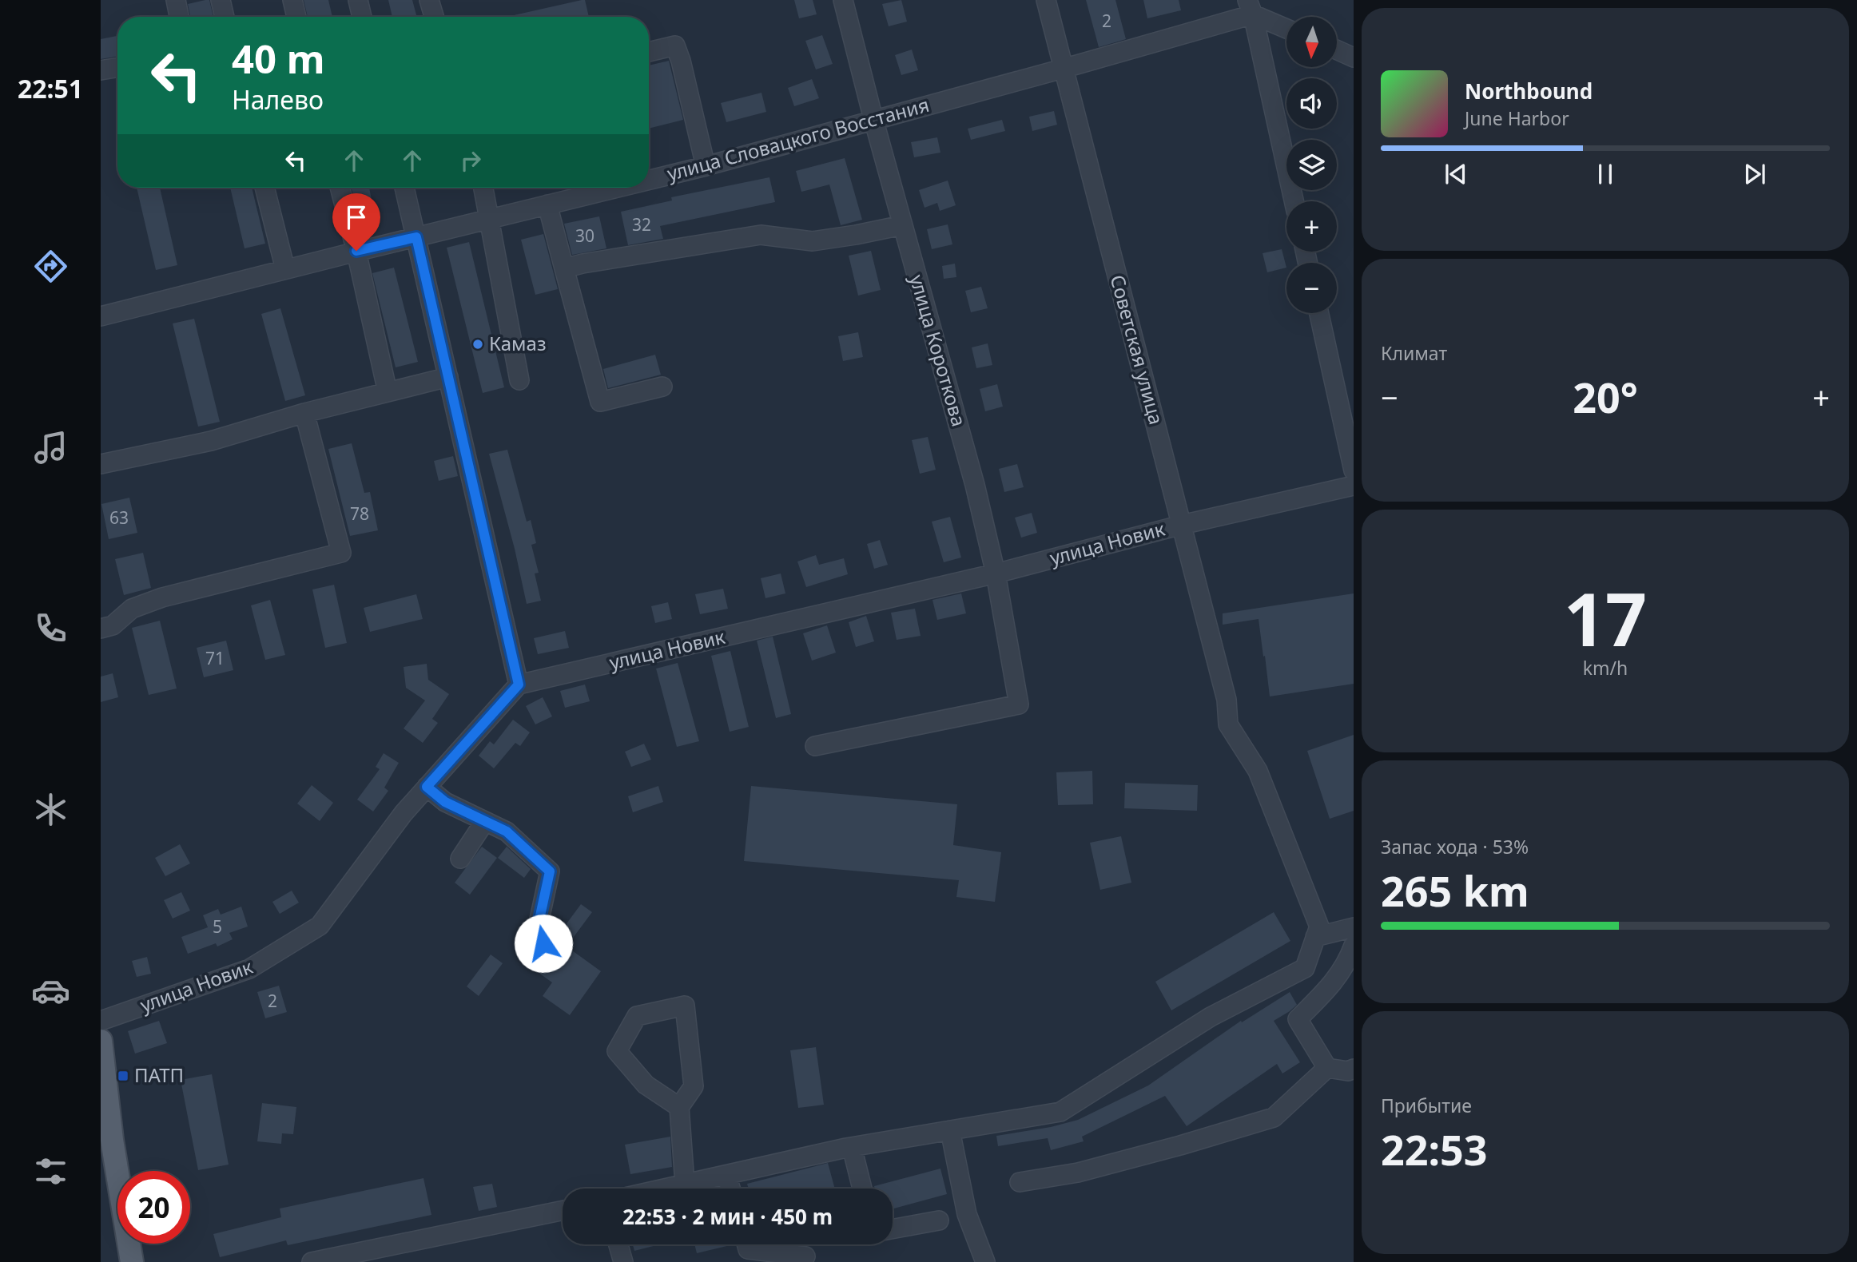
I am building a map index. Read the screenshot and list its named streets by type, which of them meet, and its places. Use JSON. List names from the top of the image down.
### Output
{
  "streets": {
    "street": [
      "улица Словацкого Восстания",
      "Советская улица",
      "улица Короткова",
      "улица Новик"
    ]
  },
  "crossings": [
    ["улица Словацкого Восстания", "Советская улица"],
    ["улица Словацкого Восстания", "улица Короткова"],
    ["Советская улица", "улица Новик"],
    ["улица Короткова", "улица Новик"]
  ],
  "places": {
    "other": ["Камаз"],
    "transit": ["ПАТП"]
  },
  "house_numbers": [
    "2",
    "32",
    "30",
    "78",
    "63",
    "71",
    "5",
    "2"
  ],
  "north": "bottom",
  "page": {
    "tabs": "22:51",
    "map_buttons": ["+", "−"],
    "turn": ["40 m", "Налево"],
    "song": ["Northbound", "June Harbor"],
    "tile": [
      "Климат",
      ["17", "km/h"],
      ["Запас хода · 53%", "265 km"],
      ["Прибытие", "22:53"]
    ],
    "heat": ["−", "20°", "+"],
    "limit": "20",
    "trip": "22:53 · 2 мин · 450 m"
  }
}
